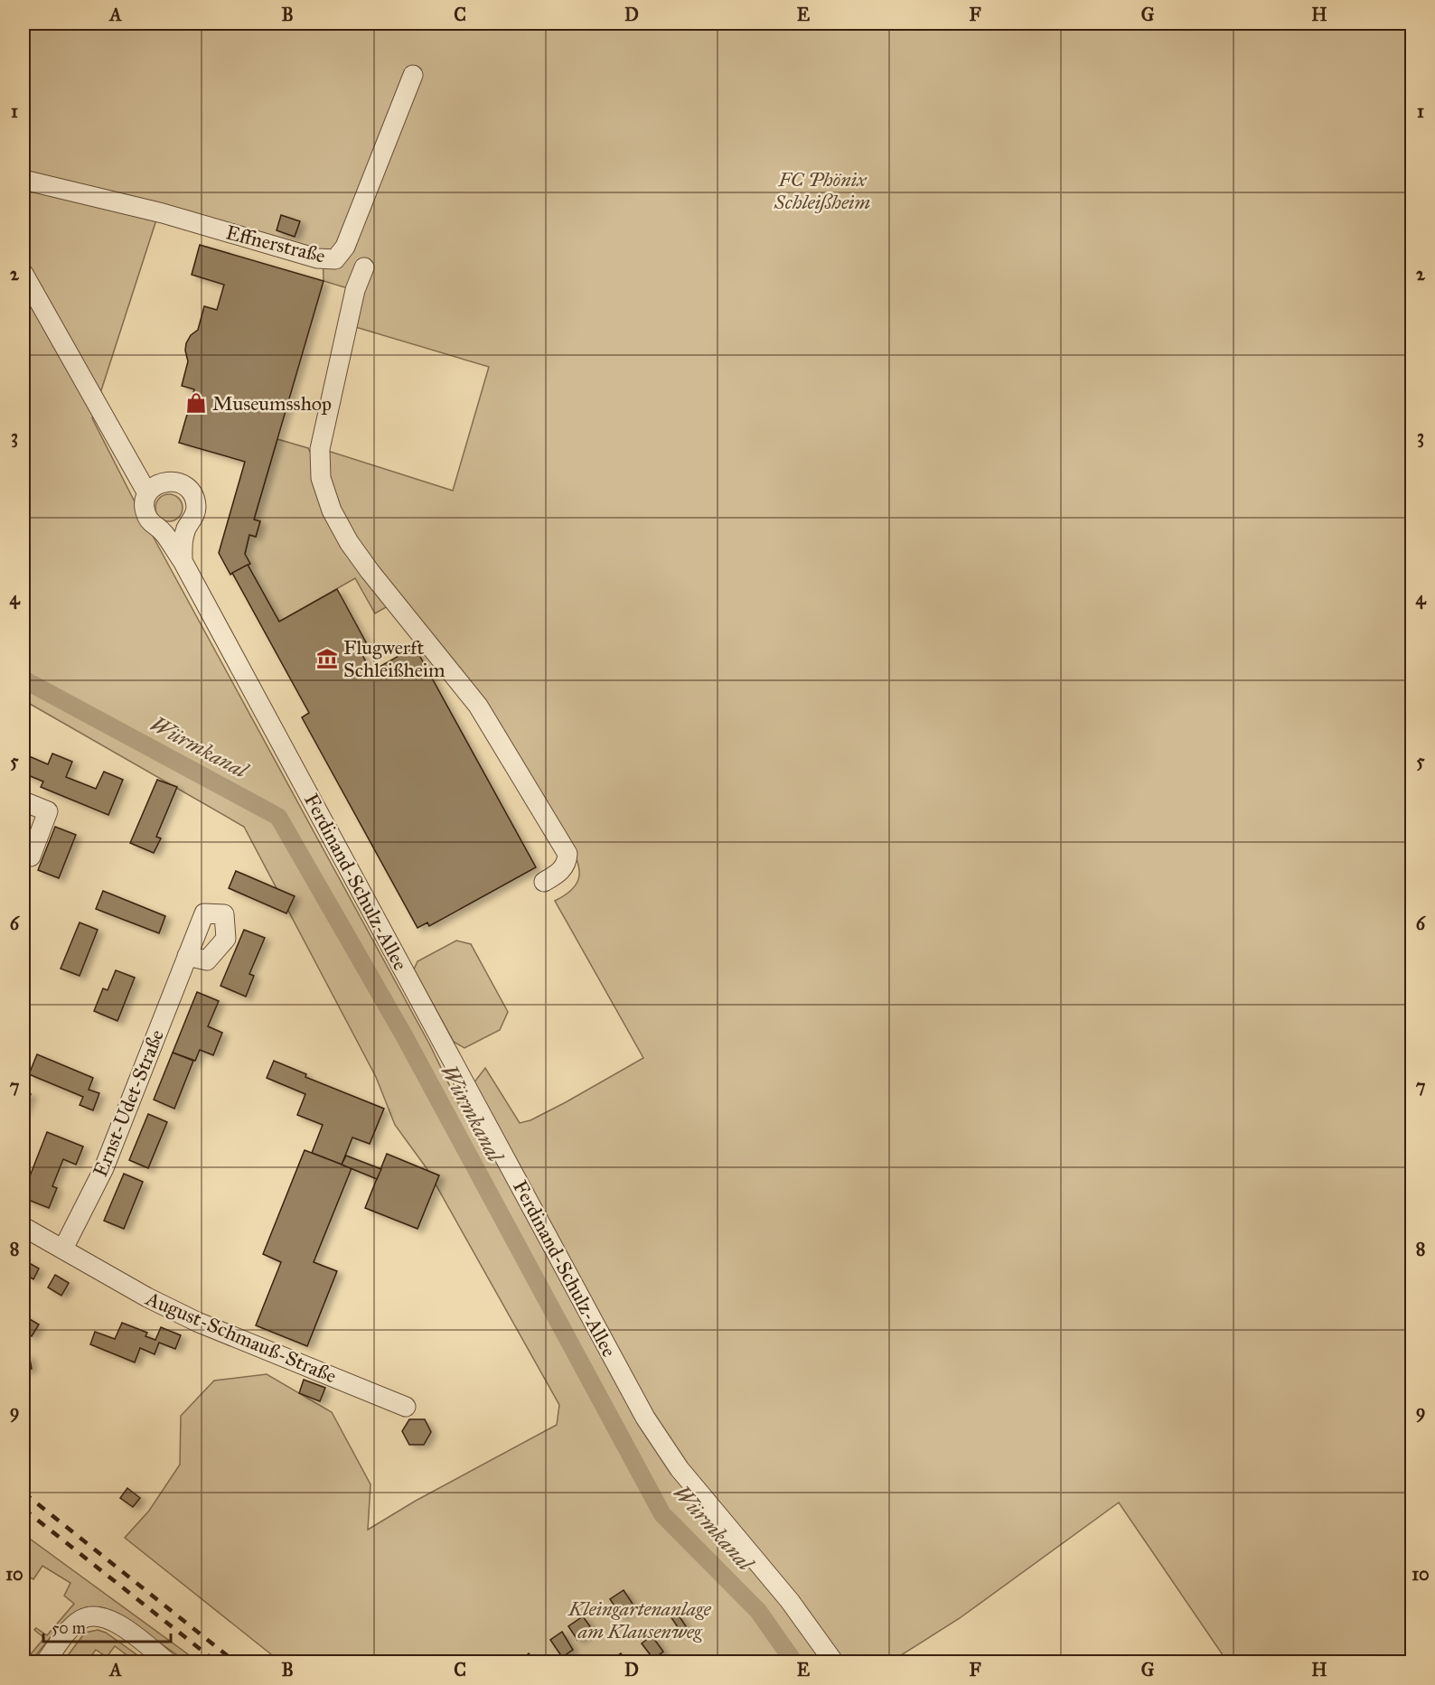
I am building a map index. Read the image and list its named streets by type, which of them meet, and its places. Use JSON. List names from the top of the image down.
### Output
{
  "streets": {
    "street": [
      "Effnerstraße",
      "Ferdinand-Schulz-Allee",
      "Ernst-Udet-Straße",
      "August-Schmauß-Straße"
    ]
  },
  "crossings": [
    ["Ernst-Udet-Straße", "August-Schmauß-Straße"]
  ],
  "water": ["Würmkanal"],
  "parks": ["FC Phönix Schleißheim", "Kleingartenanlage am Klausenweg"],
  "places": {
    "shop": ["Museumsshop"],
    "museum": ["Flugwerft Schleißheim"]
  },
  "scale_bar": "50 m",
  "grid": {
    "columns": [
      "A",
      "B",
      "C",
      "D",
      "E",
      "F",
      "G",
      "H"
    ],
    "rows": [
      "1",
      "2",
      "3",
      "4",
      "5",
      "6",
      "7",
      "8",
      "9",
      "10"
    ]
  }
}
